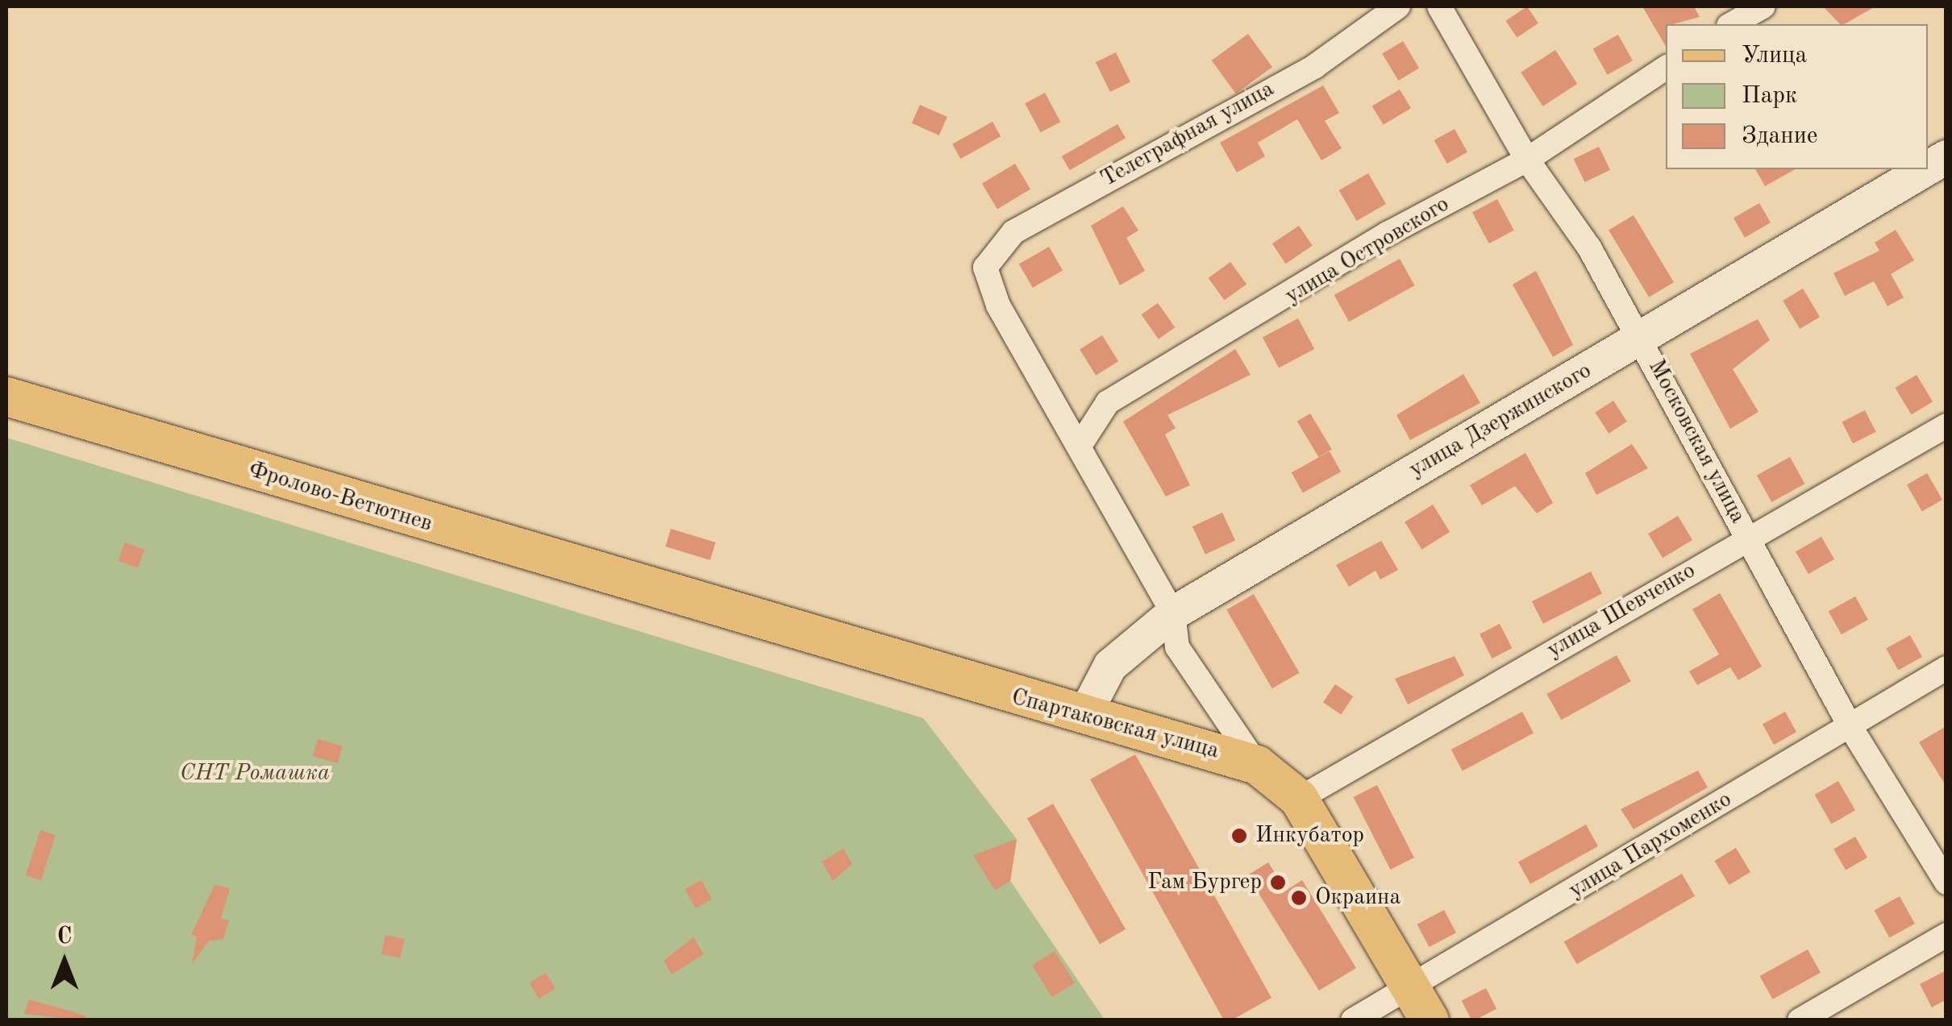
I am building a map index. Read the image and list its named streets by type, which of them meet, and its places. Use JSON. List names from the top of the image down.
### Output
{
  "streets": {
    "main road": ["Фролово-Ветютнев", "Спартаковская улица"],
    "street": [
      "Телеграфная улица",
      "улица Островского",
      "улица Дзержинского",
      "Московская улица",
      "улица Шевченко",
      "улица Пархоменко"
    ]
  },
  "crossings": [
    ["Телеграфная улица", "улица Островского"],
    ["улица Островского", "Московская улица"],
    ["улица Дзержинского", "Московская улица"],
    ["улица Дзержинского", "Спартаковская улица"],
    ["Московская улица", "улица Шевченко"],
    ["Московская улица", "улица Пархоменко"],
    ["Фролово-Ветютнев", "Спартаковская улица"],
    ["улица Шевченко", "Спартаковская улица"],
    ["Спартаковская улица", "улица Пархоменко"]
  ],
  "parks": ["СНТ Ромашка"],
  "places": ["Инкубатор", "Гам Бургер", "Окраина"],
  "legend": ["Улица", "Парк", "Здание"],
  "north": "top"
}
